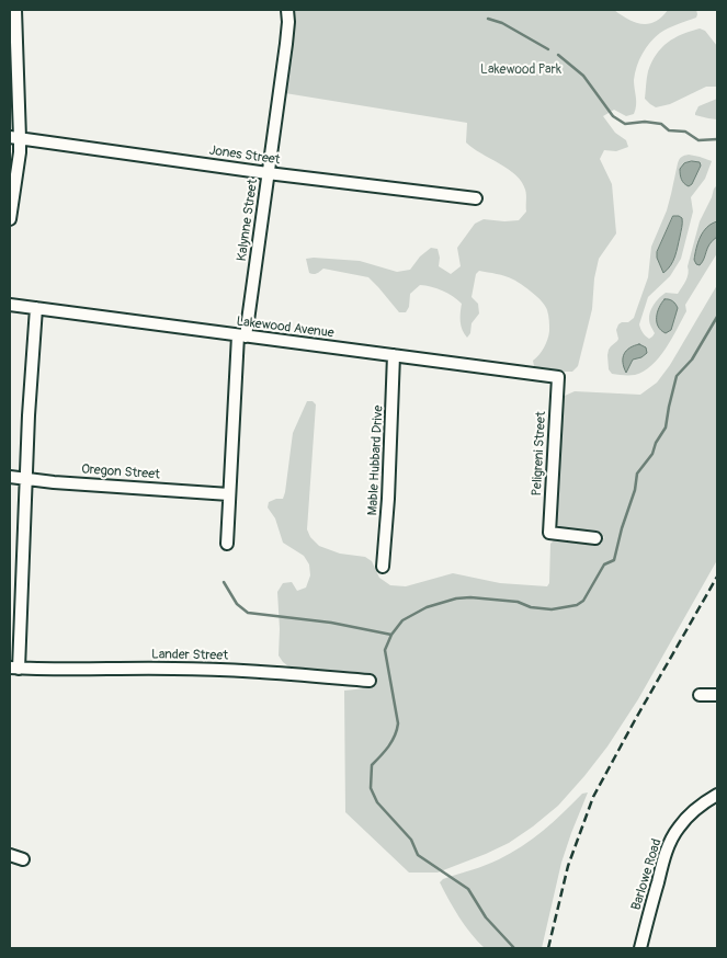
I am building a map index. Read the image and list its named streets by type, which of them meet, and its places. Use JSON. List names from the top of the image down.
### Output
{
  "streets": {
    "street": [
      "Jones Street",
      "Kalynne Street",
      "Lakewood Avenue",
      "Peligreni Street",
      "Mable Hubbard Drive",
      "Oregon Street",
      "Lander Street",
      "Barlowe Road"
    ]
  },
  "crossings": [
    ["Jones Street", "Kalynne Street"],
    ["Kalynne Street", "Lakewood Avenue"],
    ["Kalynne Street", "Oregon Street"],
    ["Lakewood Avenue", "Peligreni Street"],
    ["Lakewood Avenue", "Mable Hubbard Drive"]
  ],
  "parks": ["Lakewood Park"]
}
